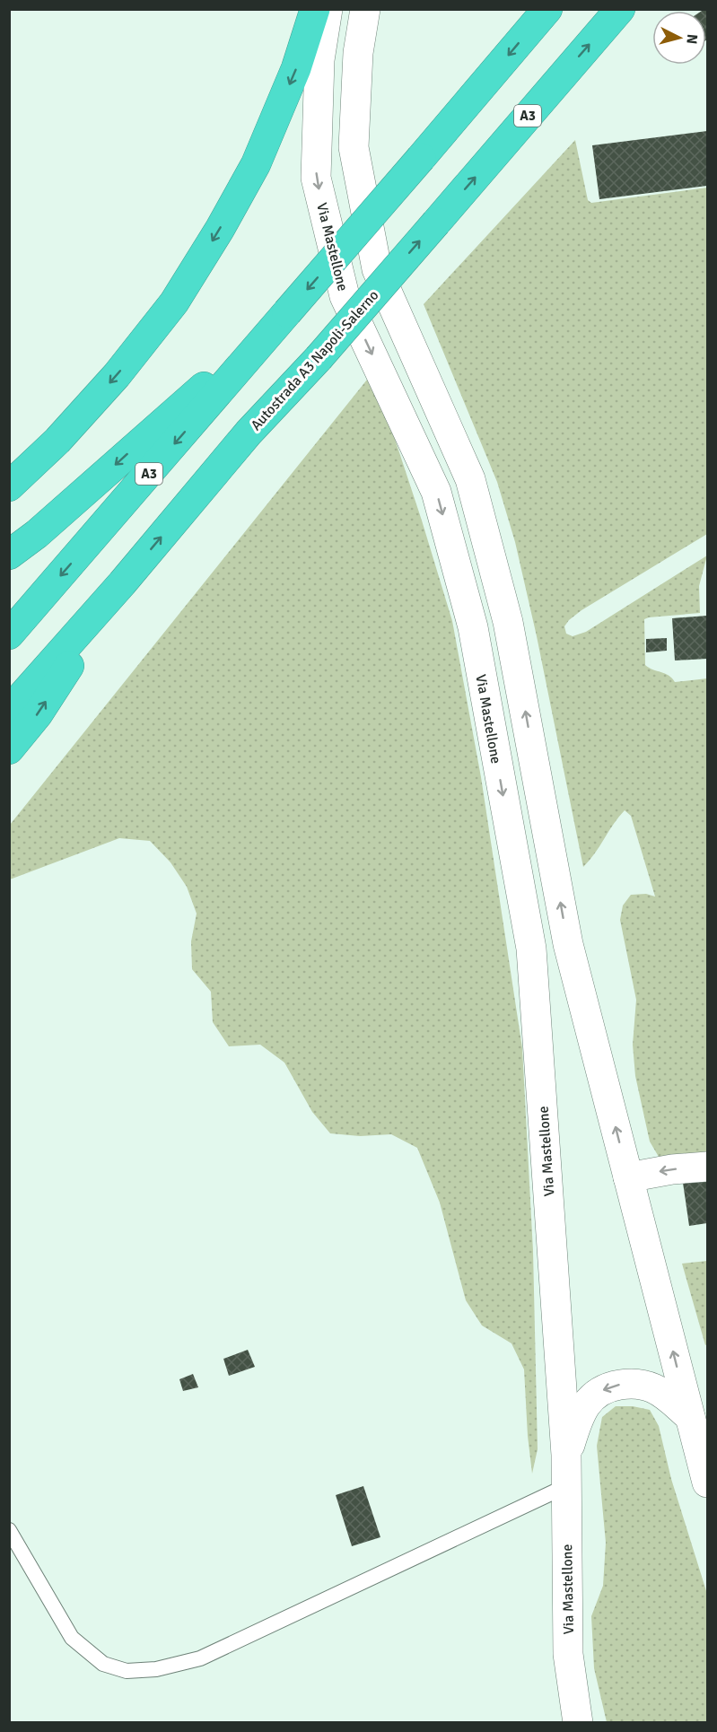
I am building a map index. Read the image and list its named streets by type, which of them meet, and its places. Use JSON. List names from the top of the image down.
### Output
{
  "streets": {
    "highway": ["A3", "Autostrada A3 Napoli-Salerno"],
    "street": ["Via Mastellone"]
  },
  "north": "right"
}
